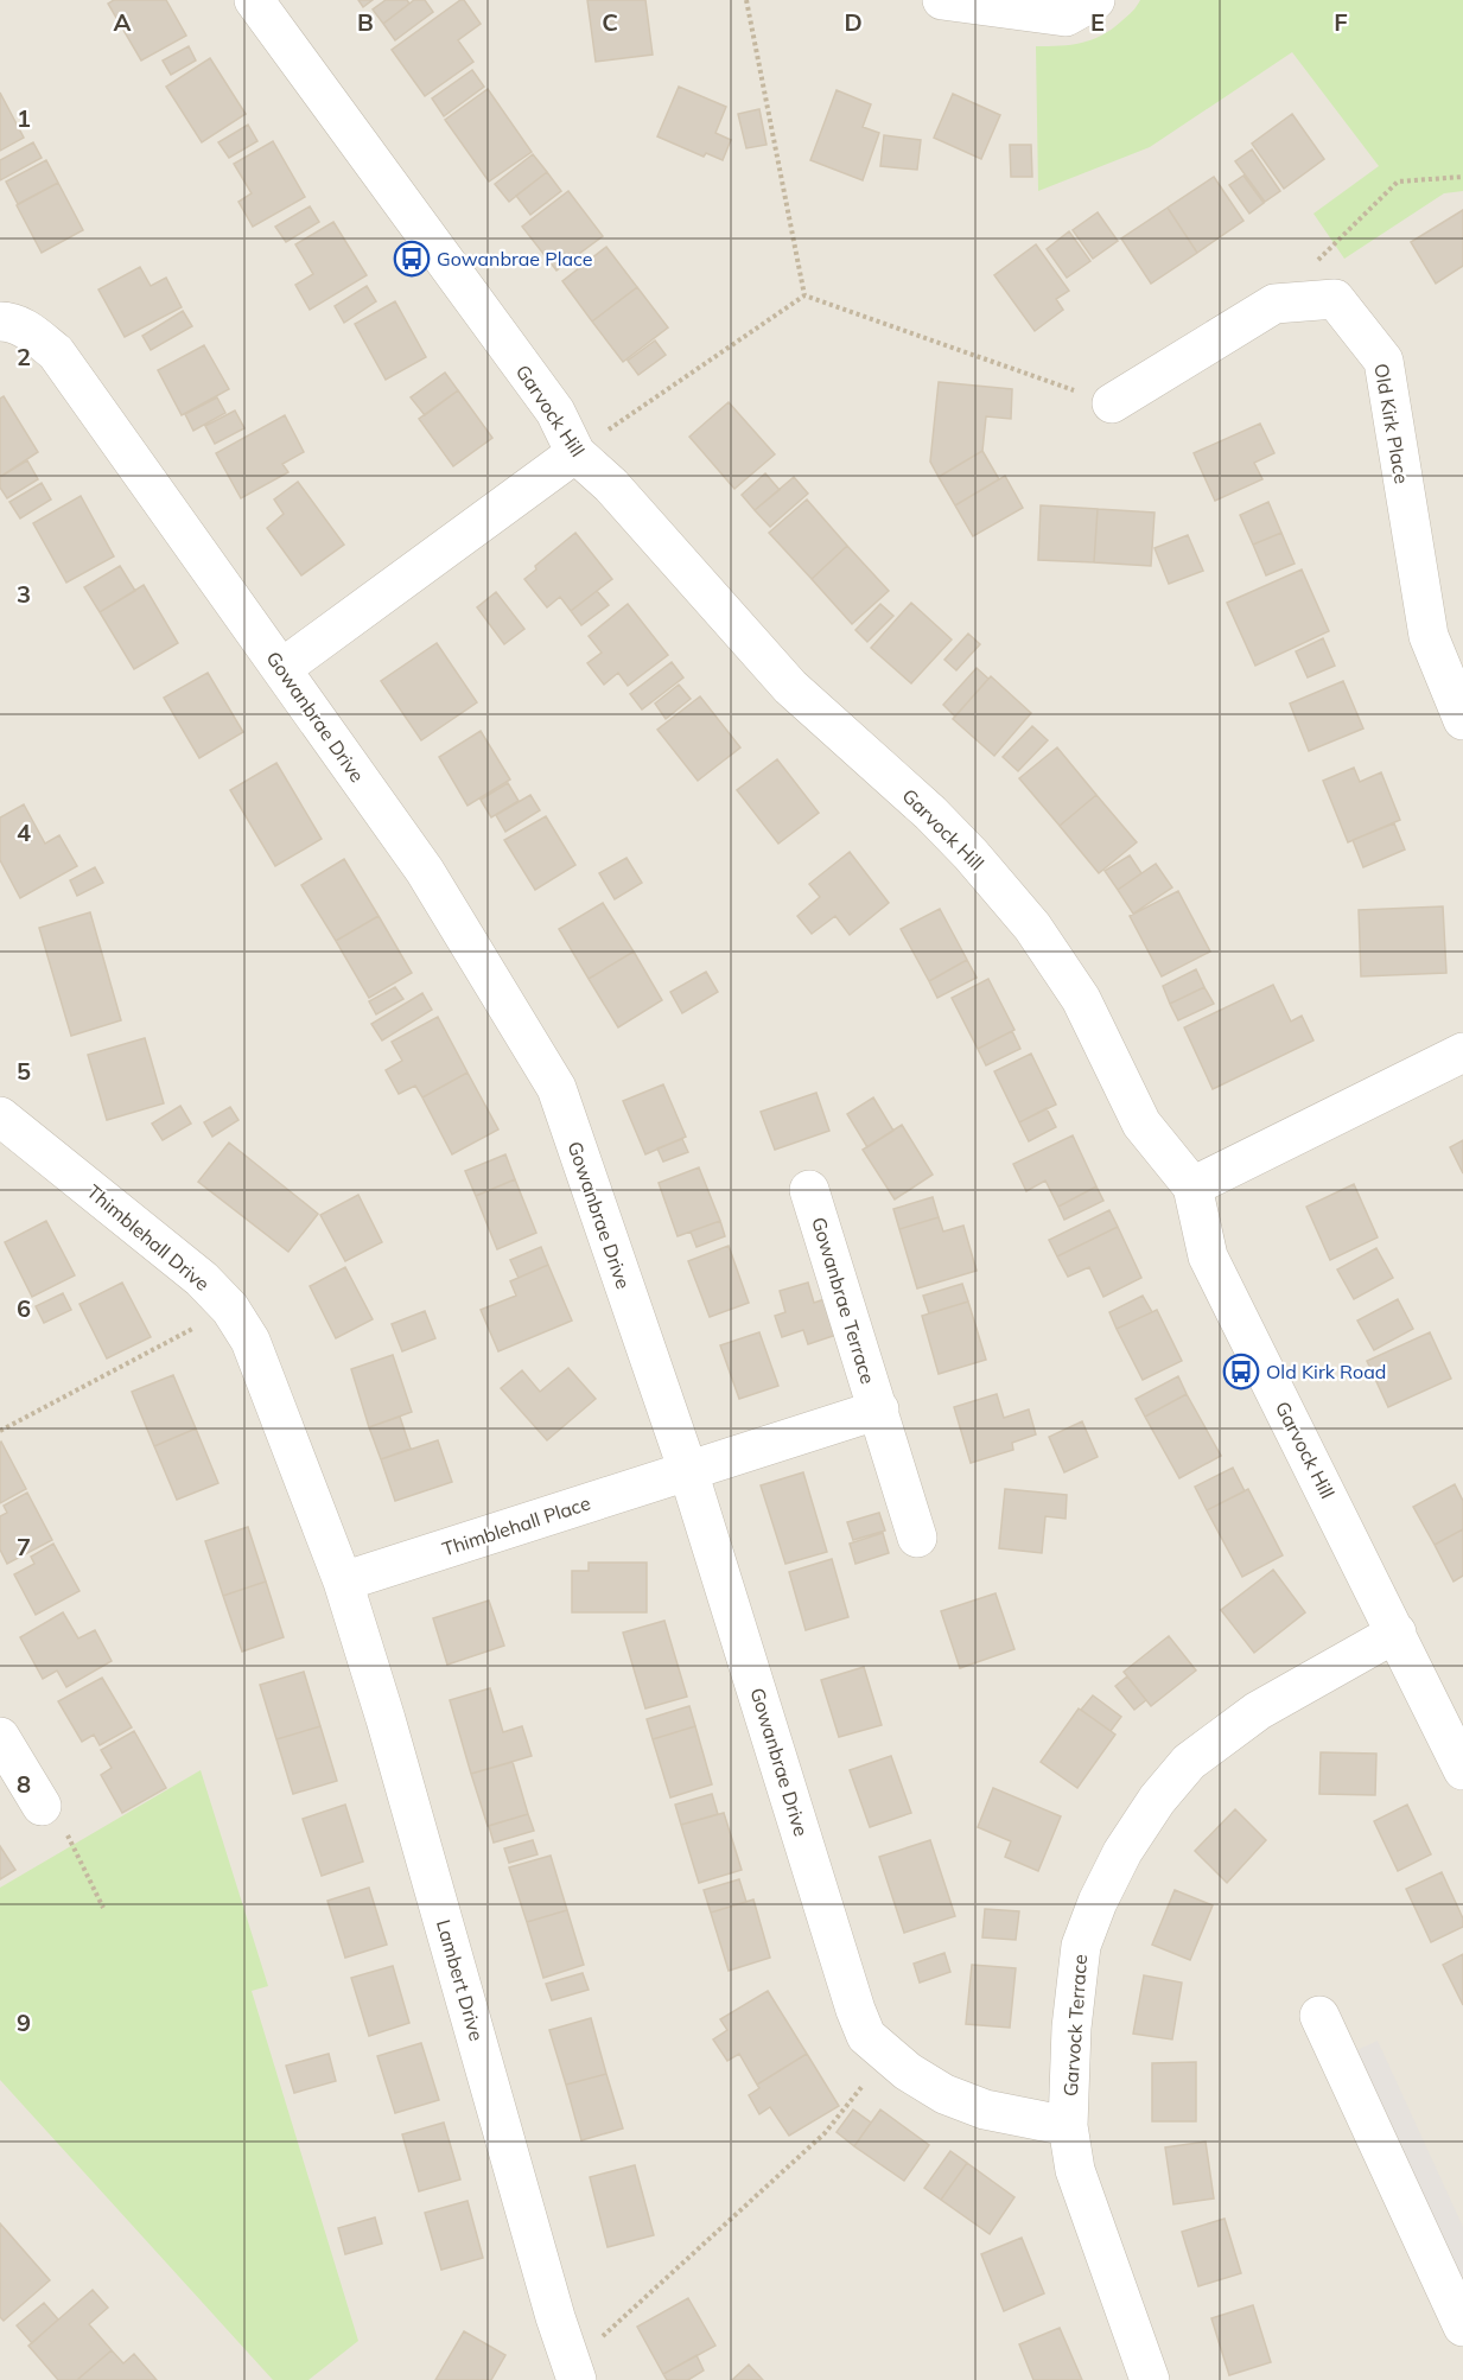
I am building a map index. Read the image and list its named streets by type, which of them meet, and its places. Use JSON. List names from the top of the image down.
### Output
{
  "streets": {
    "street": [
      "Garvock Hill",
      "Old Kirk Place",
      "Gowanbrae Drive",
      "Thimblehall Drive",
      "Gowanbrae Terrace",
      "Thimblehall Place",
      "Lambert Drive",
      "Garvock Terrace"
    ]
  },
  "crossings": [
    ["Garvock Hill", "Garvock Terrace"],
    ["Gowanbrae Drive", "Gowanbrae Terrace"],
    ["Gowanbrae Drive", "Thimblehall Place"],
    ["Gowanbrae Drive", "Garvock Terrace"],
    ["Thimblehall Drive", "Thimblehall Place"],
    ["Thimblehall Drive", "Lambert Drive"],
    ["Gowanbrae Terrace", "Thimblehall Place"],
    ["Thimblehall Place", "Lambert Drive"]
  ],
  "places": {
    "bus stop": ["Gowanbrae Place", "Old Kirk Road"]
  },
  "grid": {
    "columns": [
      "A",
      "B",
      "C",
      "D",
      "E",
      "F"
    ],
    "rows": [
      "1",
      "2",
      "3",
      "4",
      "5",
      "6",
      "7",
      "8",
      "9"
    ]
  }
}
